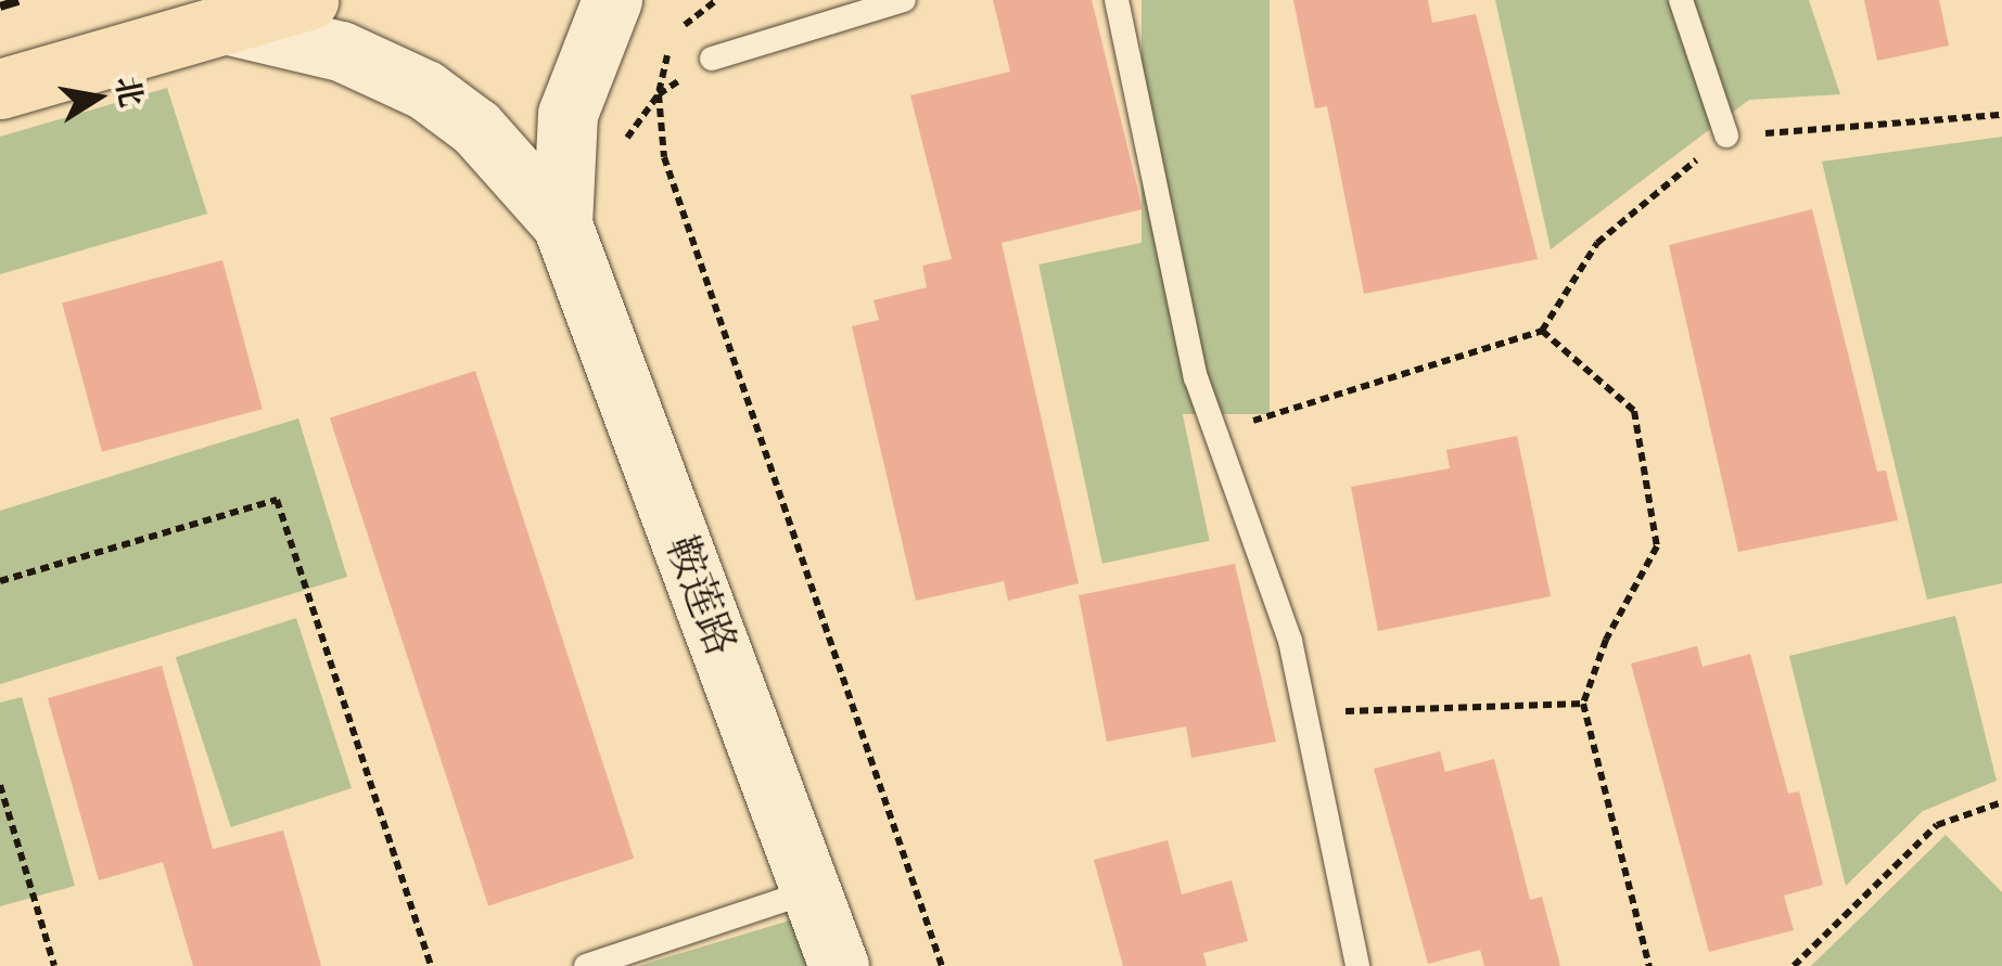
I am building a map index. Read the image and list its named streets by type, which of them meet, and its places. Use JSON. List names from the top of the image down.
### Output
{
  "streets": {
    "street": ["鞍莲路"]
  },
  "north": "right"
}
